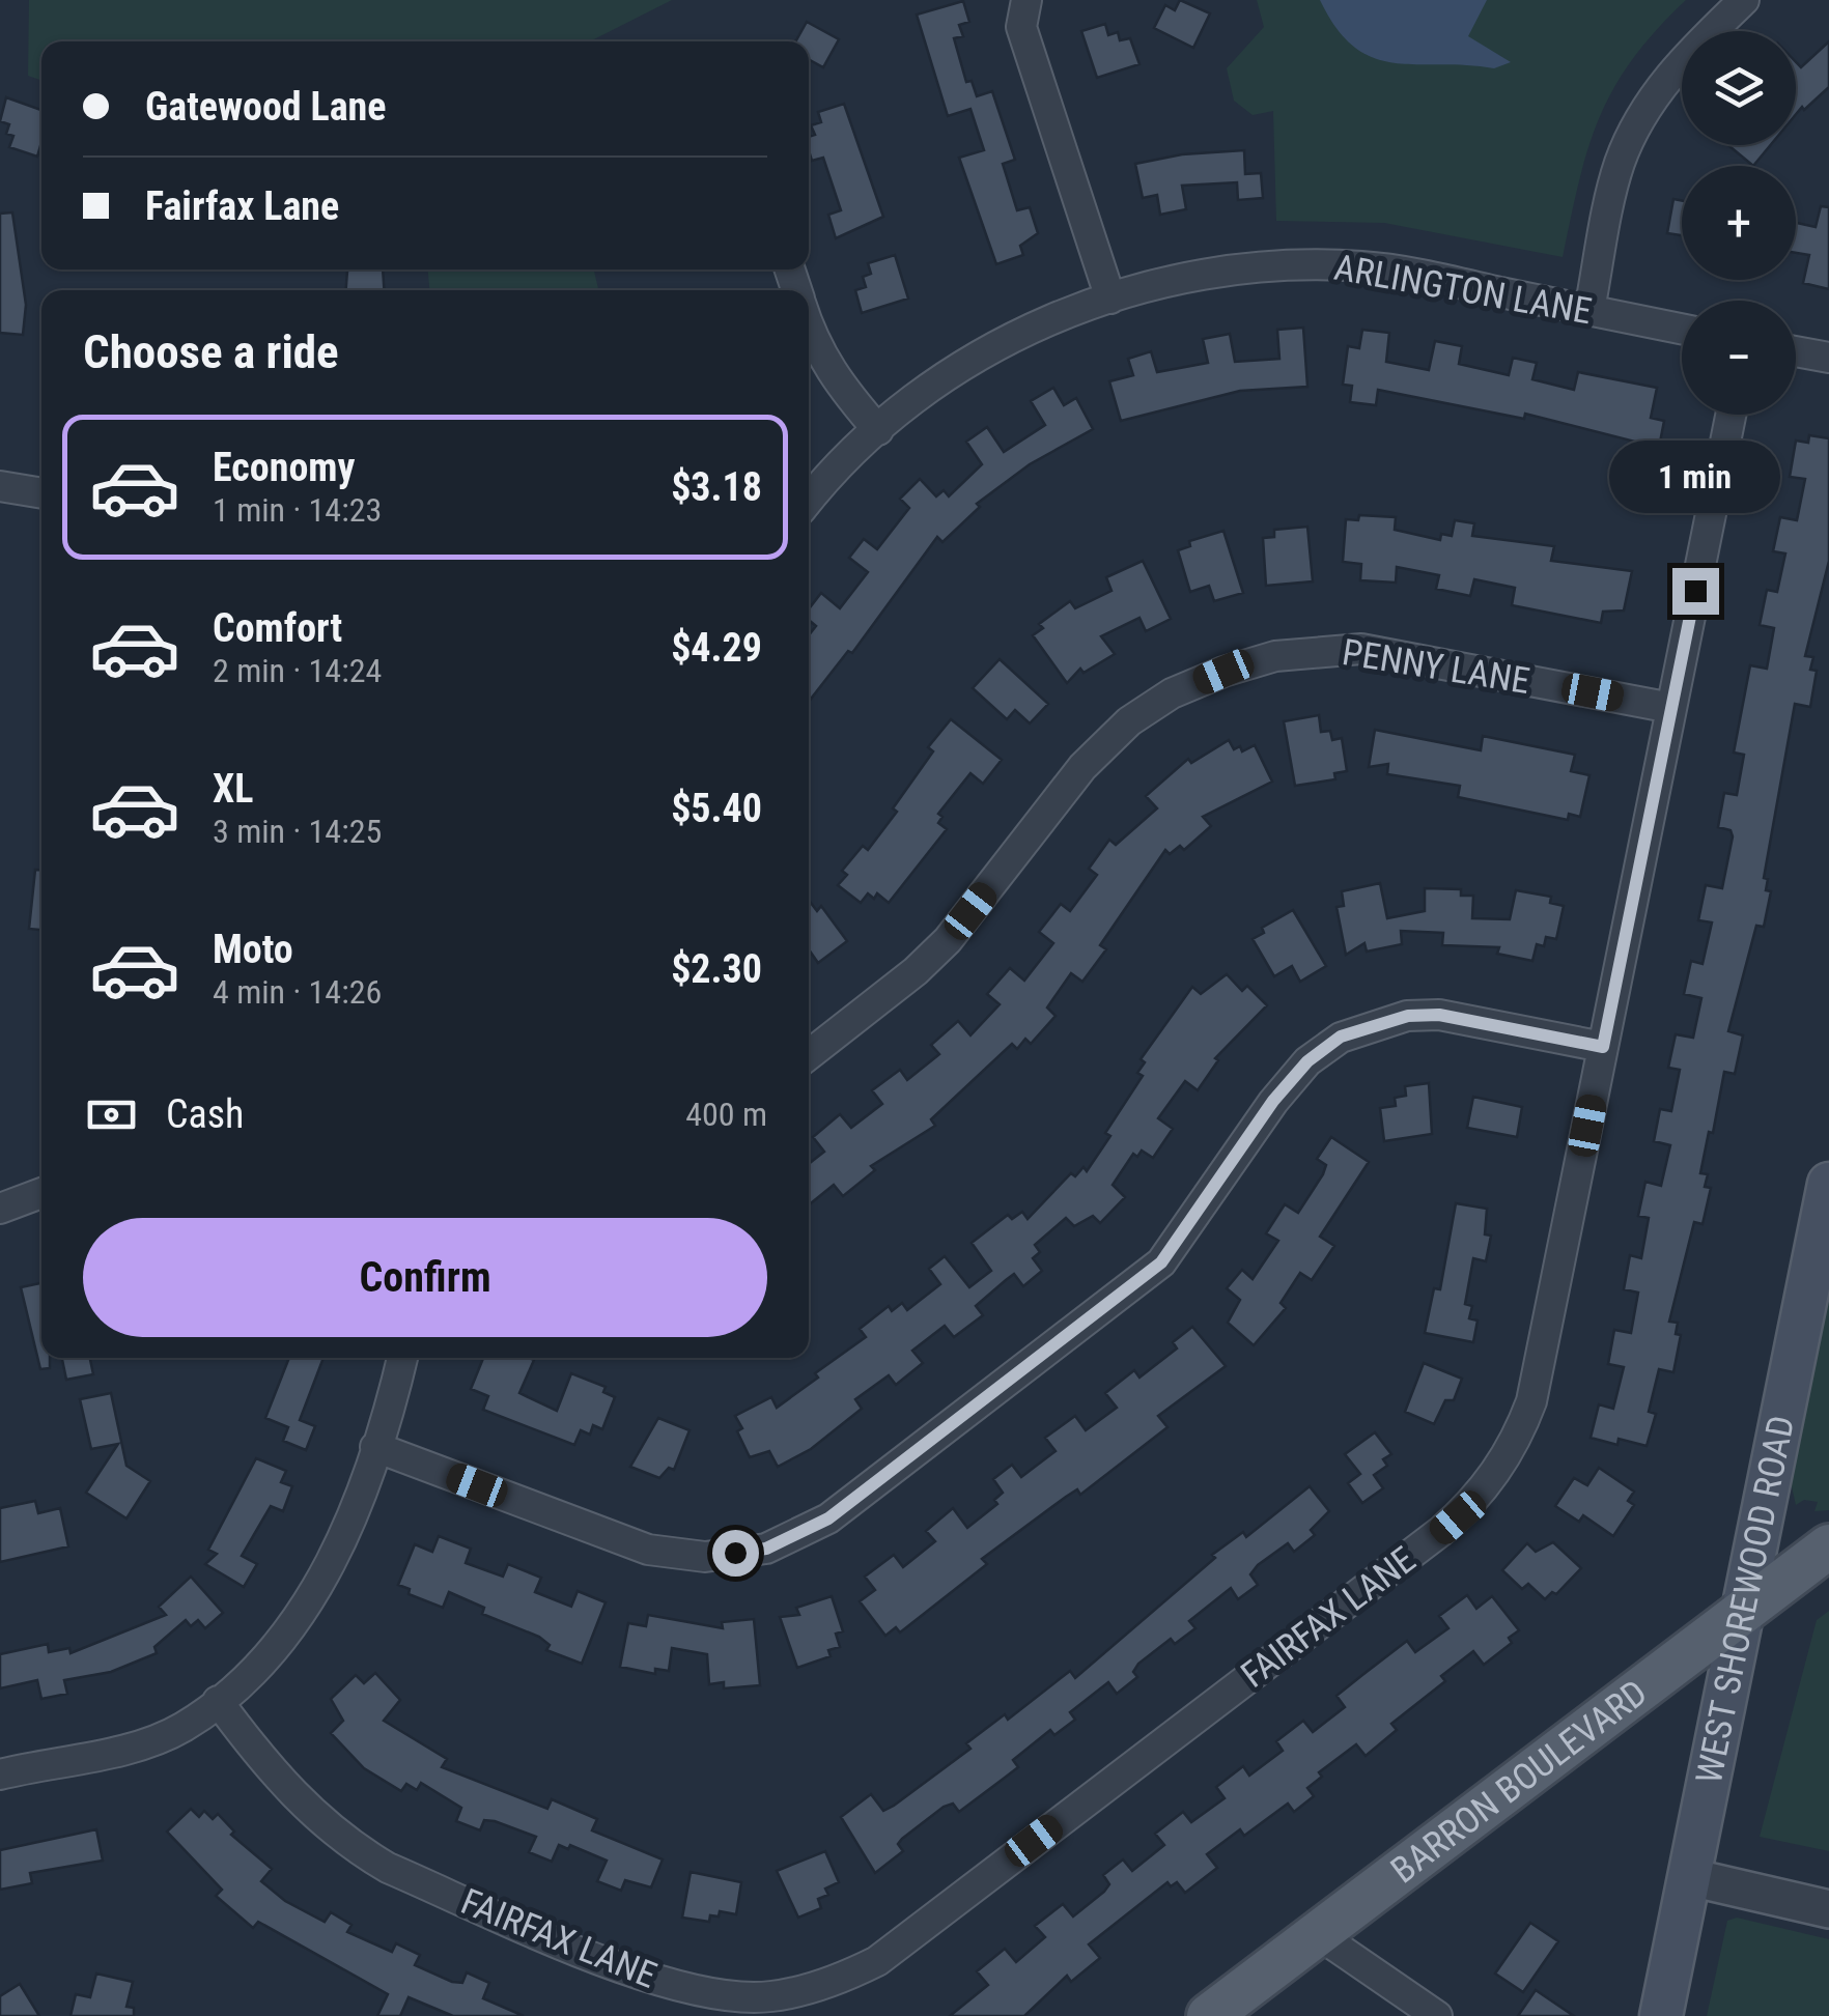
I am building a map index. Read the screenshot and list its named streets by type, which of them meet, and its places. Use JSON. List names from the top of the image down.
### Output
{
  "streets": {
    "main road": ["WEST SHOREWOOD ROAD", "BARRON BOULEVARD"],
    "street": ["ARLINGTON LANE", "PENNY LANE", "FAIRFAX LANE"]
  },
  "crossings": [
    ["PENNY LANE", "FAIRFAX LANE"],
    ["WEST SHOREWOOD ROAD", "BARRON BOULEVARD"]
  ],
  "page": {
    "map_buttons": ["+", "−"],
    "banner": ["Gatewood Lane", "Fairfax Lane"],
    "heading": "Choose a ride",
    "list": [
      {
        "name": "Economy",
        "note": "1 min · 14:23",
        "value": "$3.18"
      },
      {
        "name": "Comfort",
        "note": "2 min · 14:24",
        "value": "$4.29"
      },
      {
        "name": "XL",
        "note": "3 min · 14:25",
        "value": "$5.40"
      },
      {
        "name": "Moto",
        "note": "4 min · 14:26",
        "value": "$2.30"
      }
    ],
    "bubble": "1 min",
    "pay": ["Cash", "400 m"],
    "buttons": "Confirm"
  }
}
